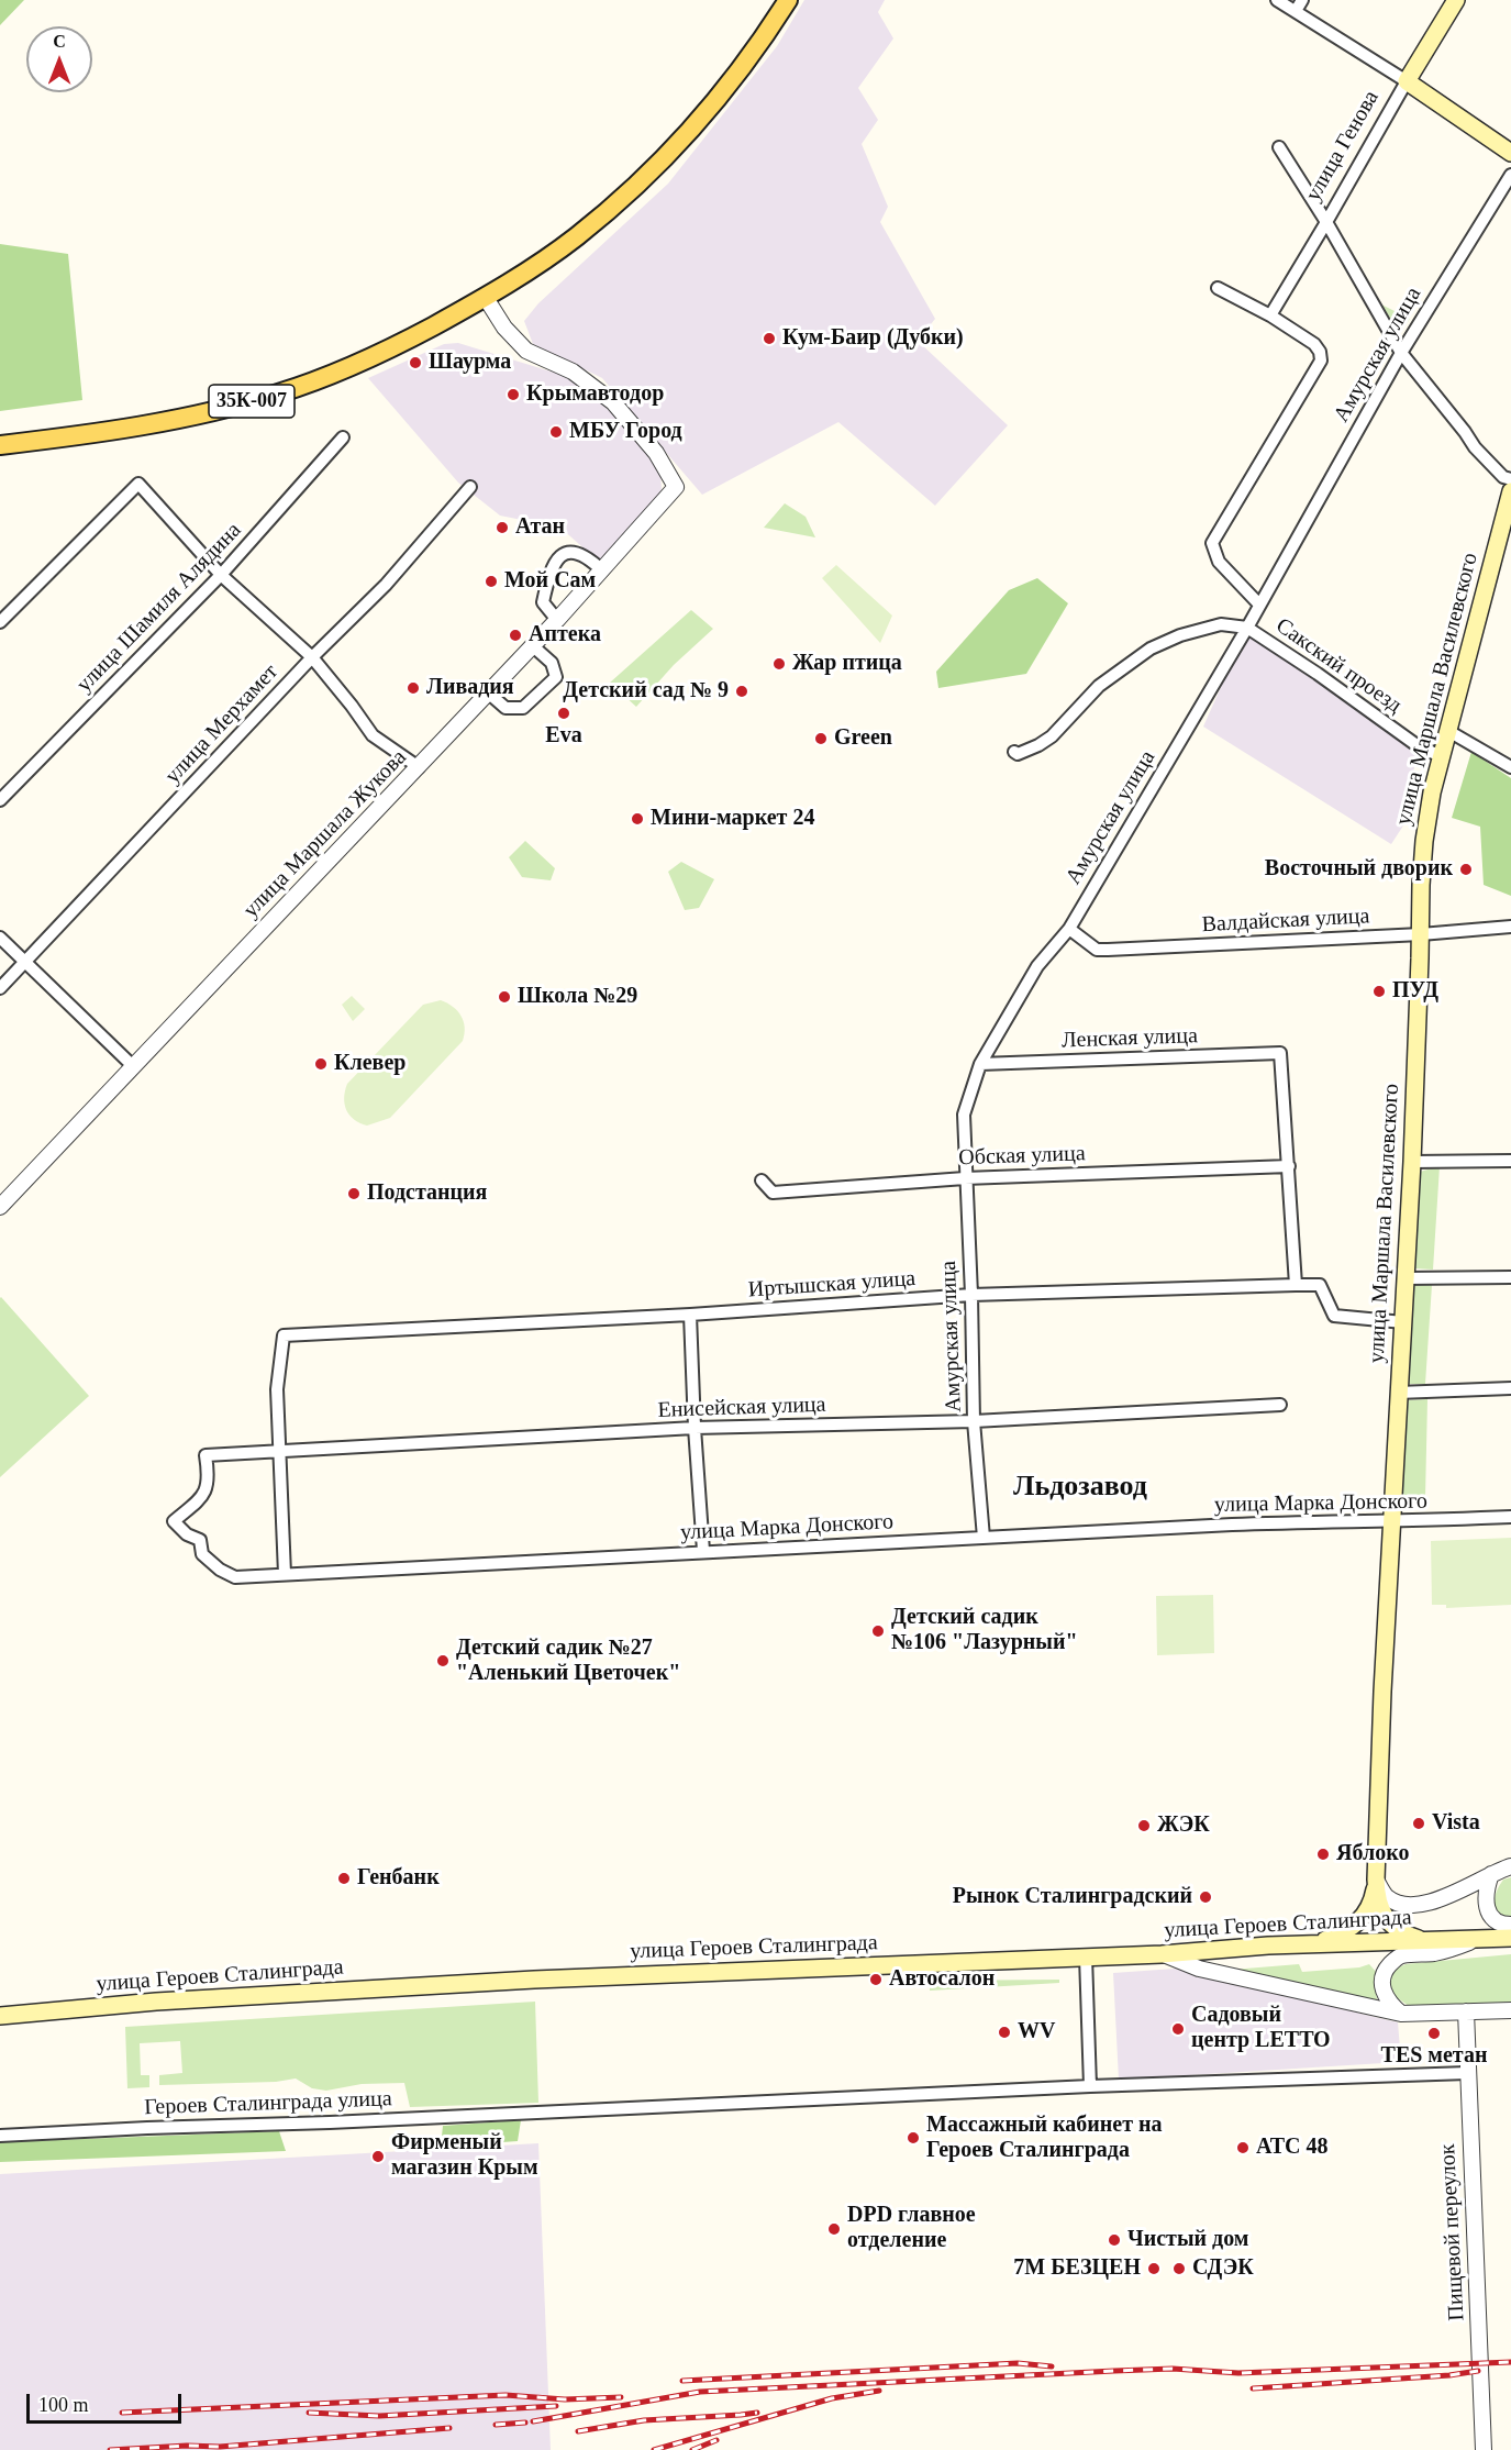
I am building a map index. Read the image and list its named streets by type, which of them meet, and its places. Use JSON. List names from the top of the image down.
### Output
{
  "streets": {
    "main road": [
      "улица Генова",
      "35К-007",
      "улица Маршала Василевского",
      "улица Героев Сталинграда"
    ],
    "street": [
      "Амурская улица",
      "улица Шамиля Алядина",
      "Сакский проезд",
      "улица Мерхамет",
      "улица Маршала Жукова",
      "Валдайская улица",
      "Ленская улица",
      "Обская улица",
      "Иртышская улица",
      "Енисейская улица",
      "улица Марка Донского",
      "Героев Сталинграда улица",
      "Пищевой переулок"
    ]
  },
  "crossings": [
    ["улица Генова", "Сакский проезд"],
    ["Амурская улица", "Сакский проезд"],
    ["Амурская улица", "Валдайская улица"],
    ["Амурская улица", "Ленская улица"],
    ["Амурская улица", "Обская улица"],
    ["Амурская улица", "Иртышская улица"],
    ["Амурская улица", "Енисейская улица"],
    ["Амурская улица", "улица Марка Донского"],
    ["35К-007", "улица Маршала Жукова"],
    ["Сакский проезд", "улица Маршала Василевского"],
    ["улица Маршала Василевского", "Валдайская улица"],
    ["улица Маршала Василевского", "Иртышская улица"],
    ["улица Маршала Василевского", "улица Марка Донского"],
    ["улица Маршала Василевского", "улица Героев Сталинграда"],
    ["Ленская улица", "Обская улица"],
    ["Иртышская улица", "Енисейская улица"],
    ["Енисейская улица", "улица Марка Донского"]
  ],
  "districts": ["Льдозавод"],
  "places": [
    "Кум-Баир (Дубки)",
    "Шаурма",
    "Крымавтодор",
    "МБУ Город",
    "Атан",
    "Мой Сам",
    "Аптека",
    "Жар птица",
    "Ливадия",
    "Детский сад № 9",
    "Eva",
    "Green",
    "Мини-маркет 24",
    "Восточный дворик",
    "ПУД",
    "Школа №29",
    "Клевер",
    "Подстанция",
    "Детский садик №106 \"Лазурный\"",
    "Детский садик №27 \"Аленький Цветочек\"",
    "Vista",
    "ЖЭК",
    "Яблоко",
    "Генбанк",
    "Рынок Сталинградский",
    "Автосалон",
    "Садовый центр LETTO",
    "WV",
    "TES метан",
    "Массажный кабинет на Героев Сталинграда",
    "АТС 48",
    "Фирменый магазин Крым",
    "DPD главное отделение",
    "Чистый дом",
    "7М БЕЗЦЕН",
    "СДЭК"
  ],
  "scale_bar": "100 m",
  "north": "top"
}
